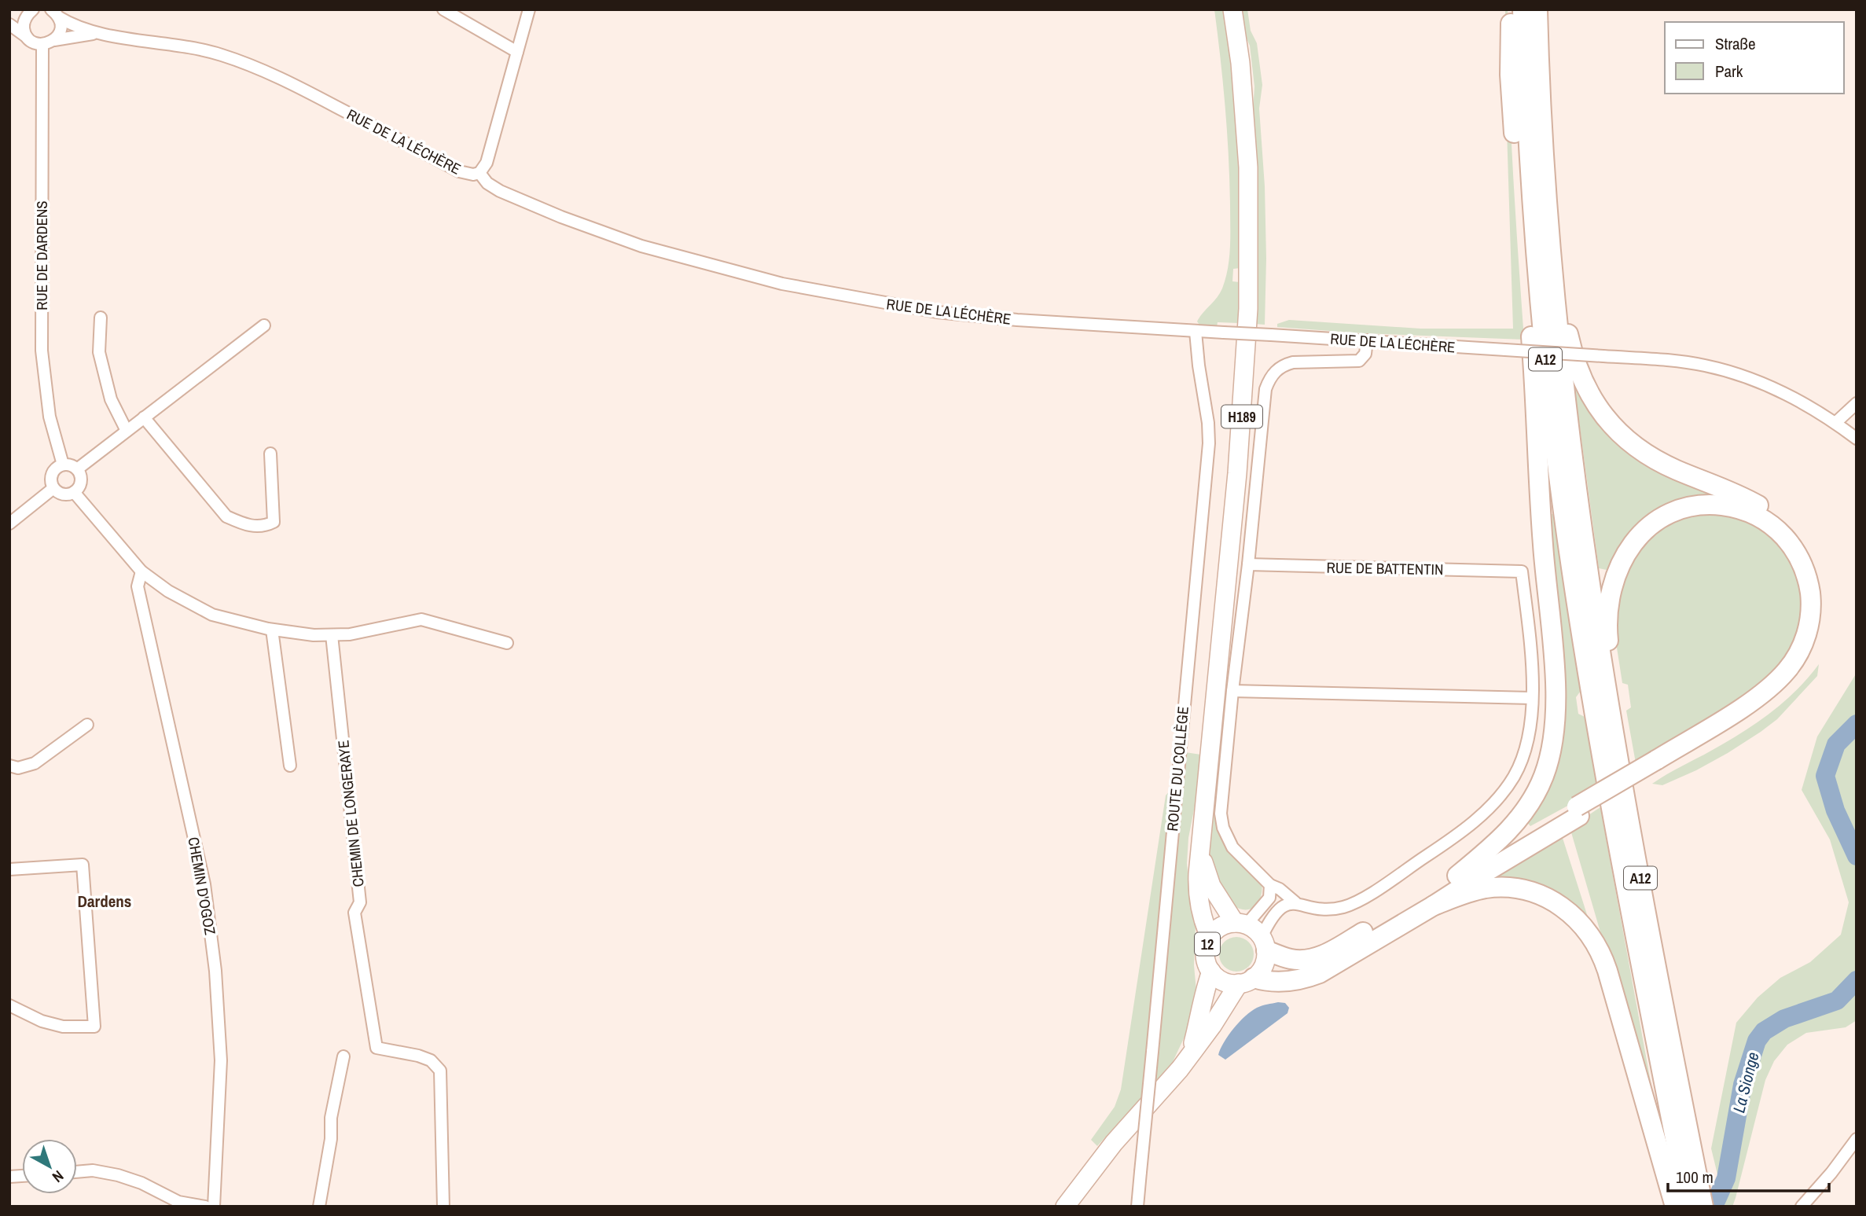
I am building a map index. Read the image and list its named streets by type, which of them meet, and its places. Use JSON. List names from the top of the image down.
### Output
{
  "streets": {
    "highway": ["A12", "H189", "12"],
    "street": [
      "RUE DE LA LÉCHÈRE",
      "RUE DE DARDENS",
      "RUE DE BATTENTIN",
      "ROUTE DU COLLÈGE",
      "CHEMIN DE LONGERAYE",
      "CHEMIN D'OGOZ"
    ]
  },
  "crossings": [
    ["RUE DE LA LÉCHÈRE", "RUE DE DARDENS"],
    ["RUE DE LA LÉCHÈRE", "ROUTE DU COLLÈGE"],
    ["H189", "12"]
  ],
  "districts": ["Dardens"],
  "water": ["La Sionge"],
  "legend": ["Straße", "Park"],
  "scale_bar": "100 m",
  "north": "bottom right"
}
